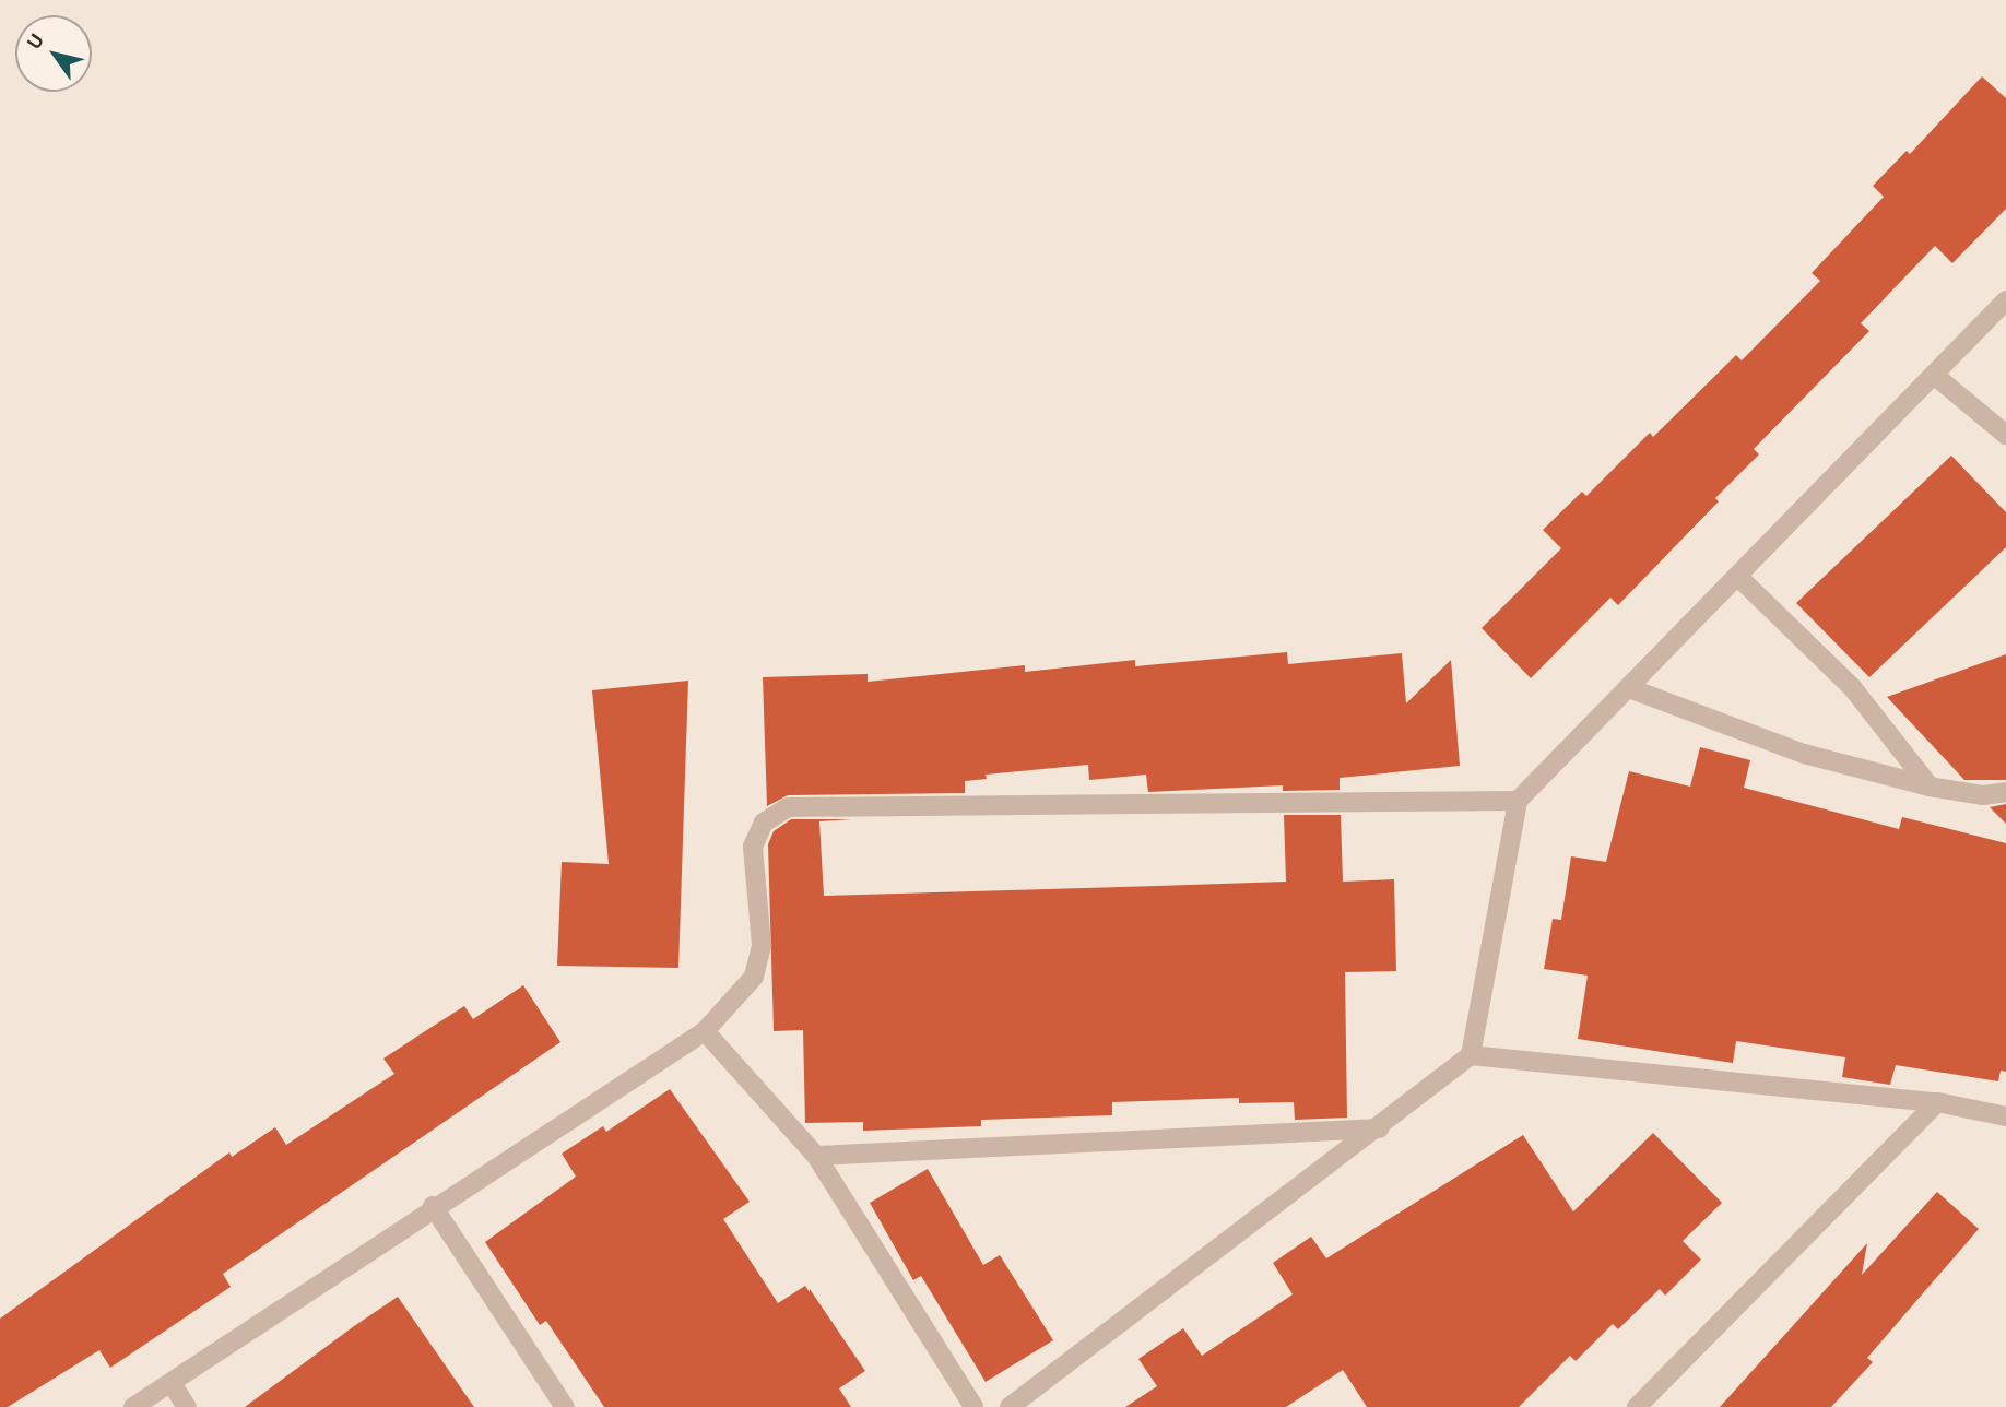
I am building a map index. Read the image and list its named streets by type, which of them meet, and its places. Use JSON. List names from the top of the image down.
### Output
{
  "north": "top left"
}
